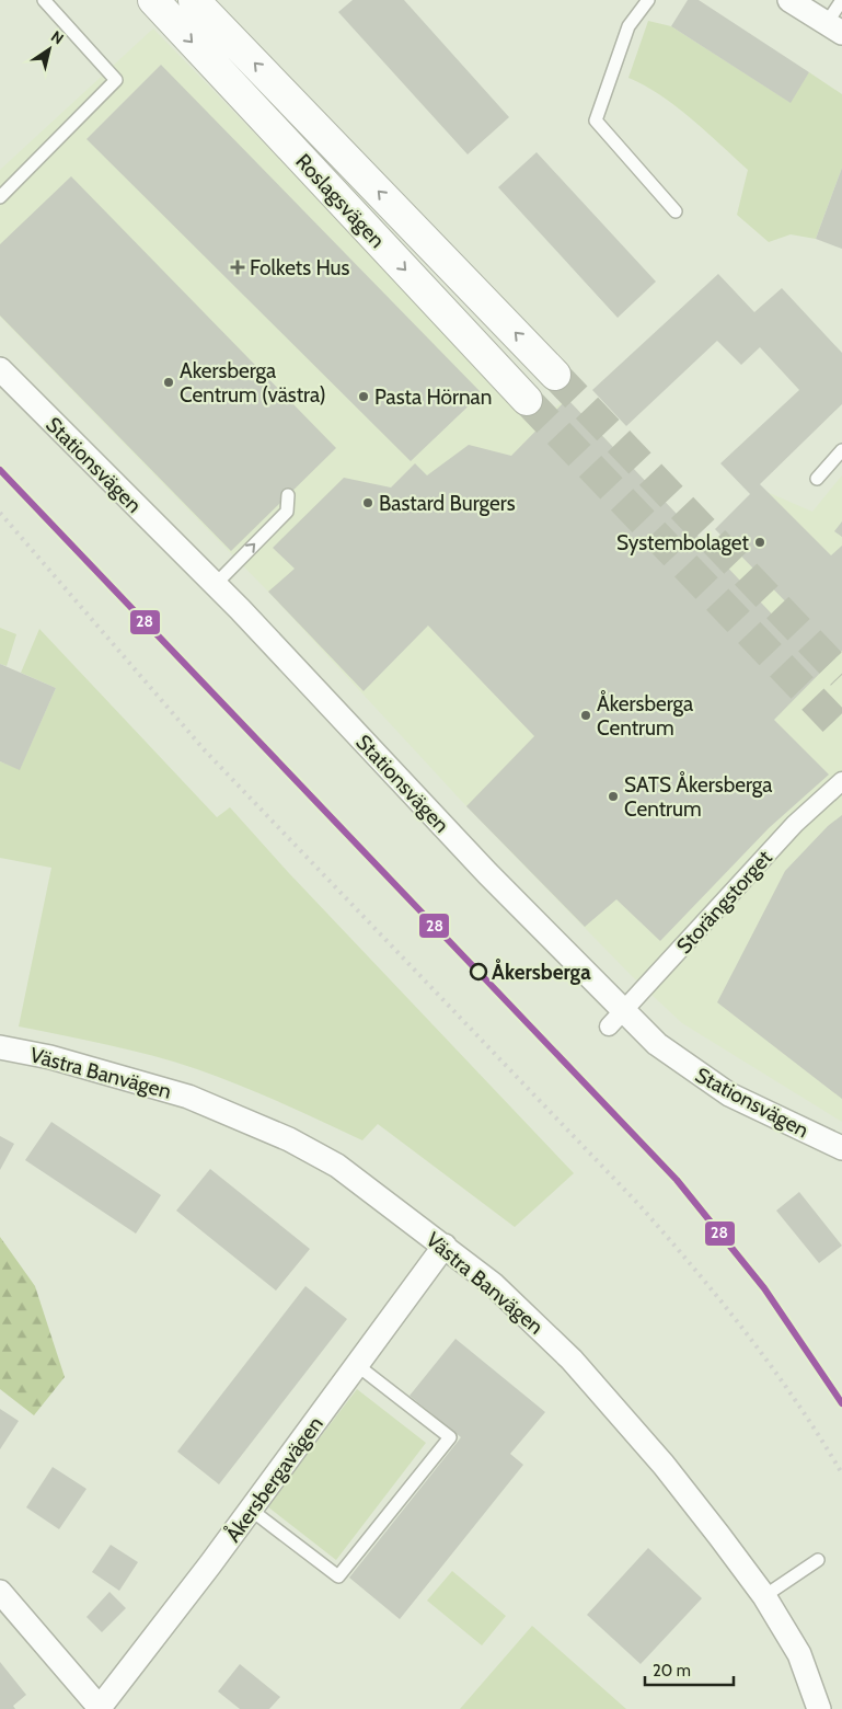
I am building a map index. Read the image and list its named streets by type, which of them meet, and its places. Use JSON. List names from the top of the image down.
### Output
{
  "streets": {
    "main road": ["Roslagsvägen"],
    "street": [
      "Stationsvägen",
      "Storängstorget",
      "Västra Banvägen",
      "Åkersbergavägen"
    ]
  },
  "crossings": [
    ["Stationsvägen", "Storängstorget"],
    ["Västra Banvägen", "Åkersbergavägen"]
  ],
  "places": {
    "health": ["Folkets Hus"],
    "other": [
      "Akersberga Centrum (västra)",
      "Pasta Hörnan",
      "Bastard Burgers",
      "Systembolaget",
      "Åkersberga Centrum",
      "SATS Åkersberga Centrum",
      "Åkersberga"
    ]
  },
  "lines": ["transit line 28"],
  "scale_bar": "20 m",
  "north": "top right"
}
